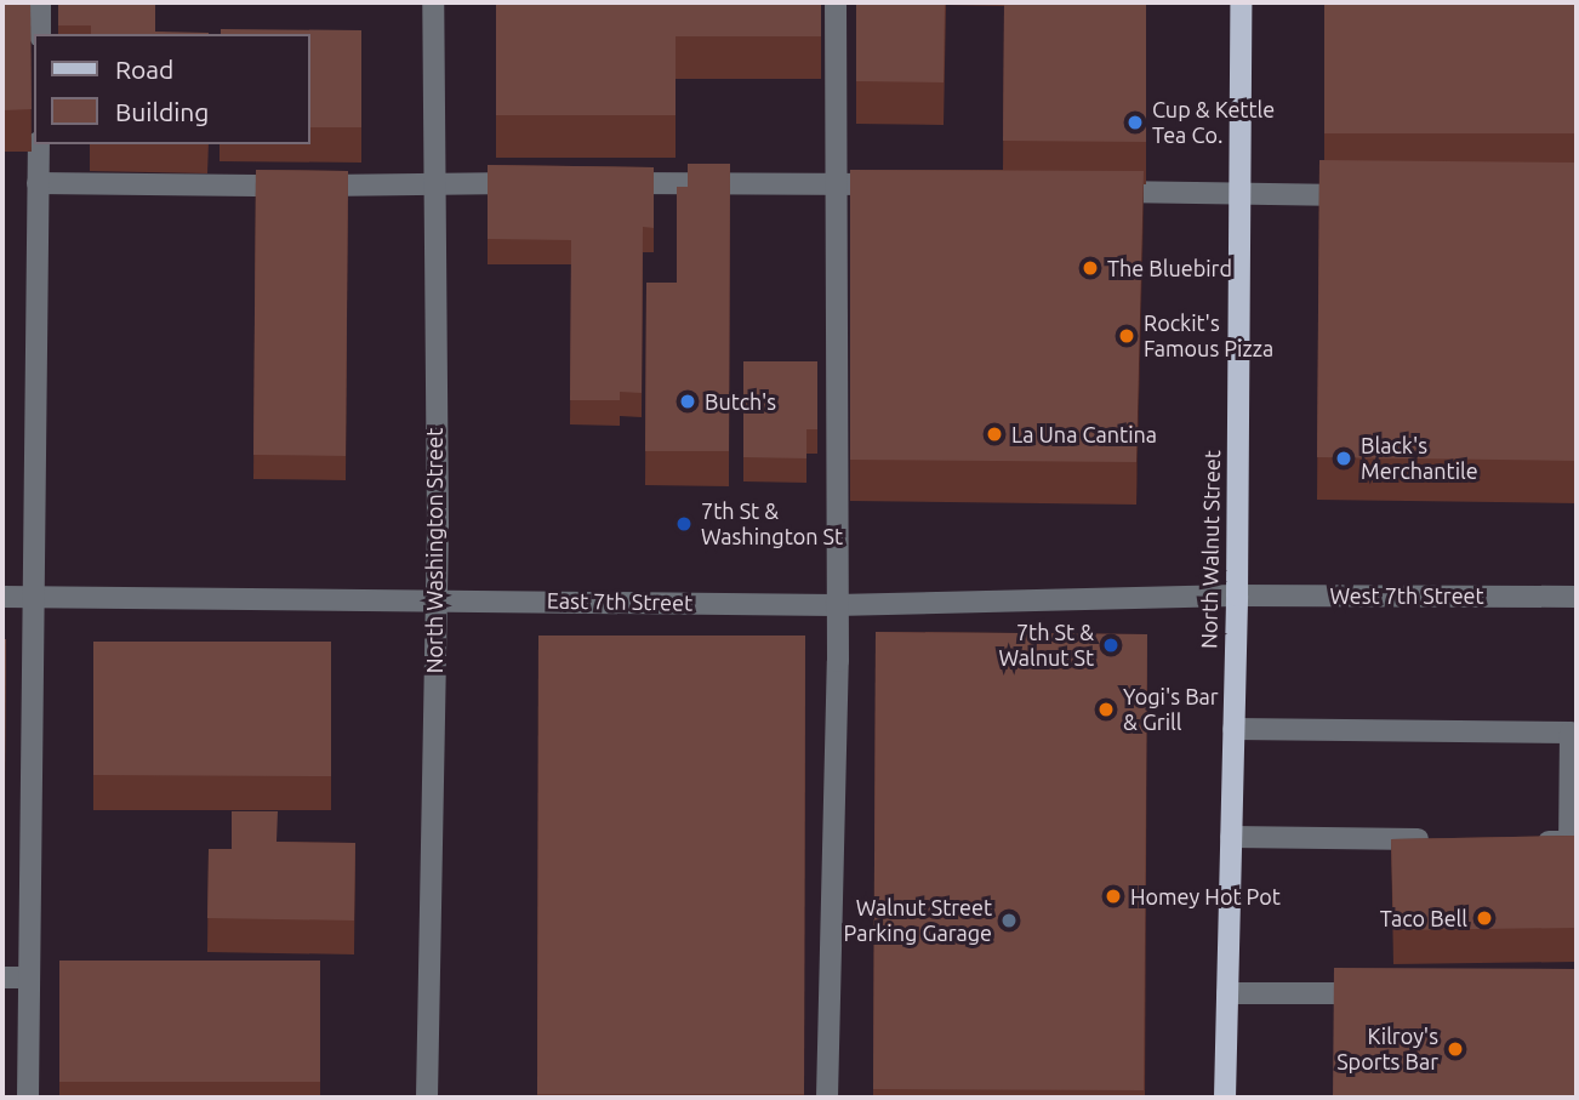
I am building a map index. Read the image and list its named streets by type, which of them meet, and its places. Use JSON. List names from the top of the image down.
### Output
{
  "streets": {
    "main road": ["North Walnut Street"],
    "street": ["North Washington Street", "West 7th Street", "East 7th Street"]
  },
  "crossings": [
    ["North Walnut Street", "West 7th Street"],
    ["North Walnut Street", "East 7th Street"],
    ["North Washington Street", "East 7th Street"],
    ["West 7th Street", "East 7th Street"]
  ],
  "places": [
    "Cup & Kettle Tea Co.",
    "The Bluebird",
    "Rockit's Famous Pizza",
    "Butch's",
    "La Una Cantina",
    "Black's Merchantile",
    "7th St & Washington St",
    "7th St & Walnut St",
    "Yogi's Bar & Grill",
    "Homey Hot Pot",
    "Taco Bell",
    "Walnut Street Parking Garage",
    "Kilroy's Sports Bar"
  ],
  "legend": ["Road", "Building"]
}
